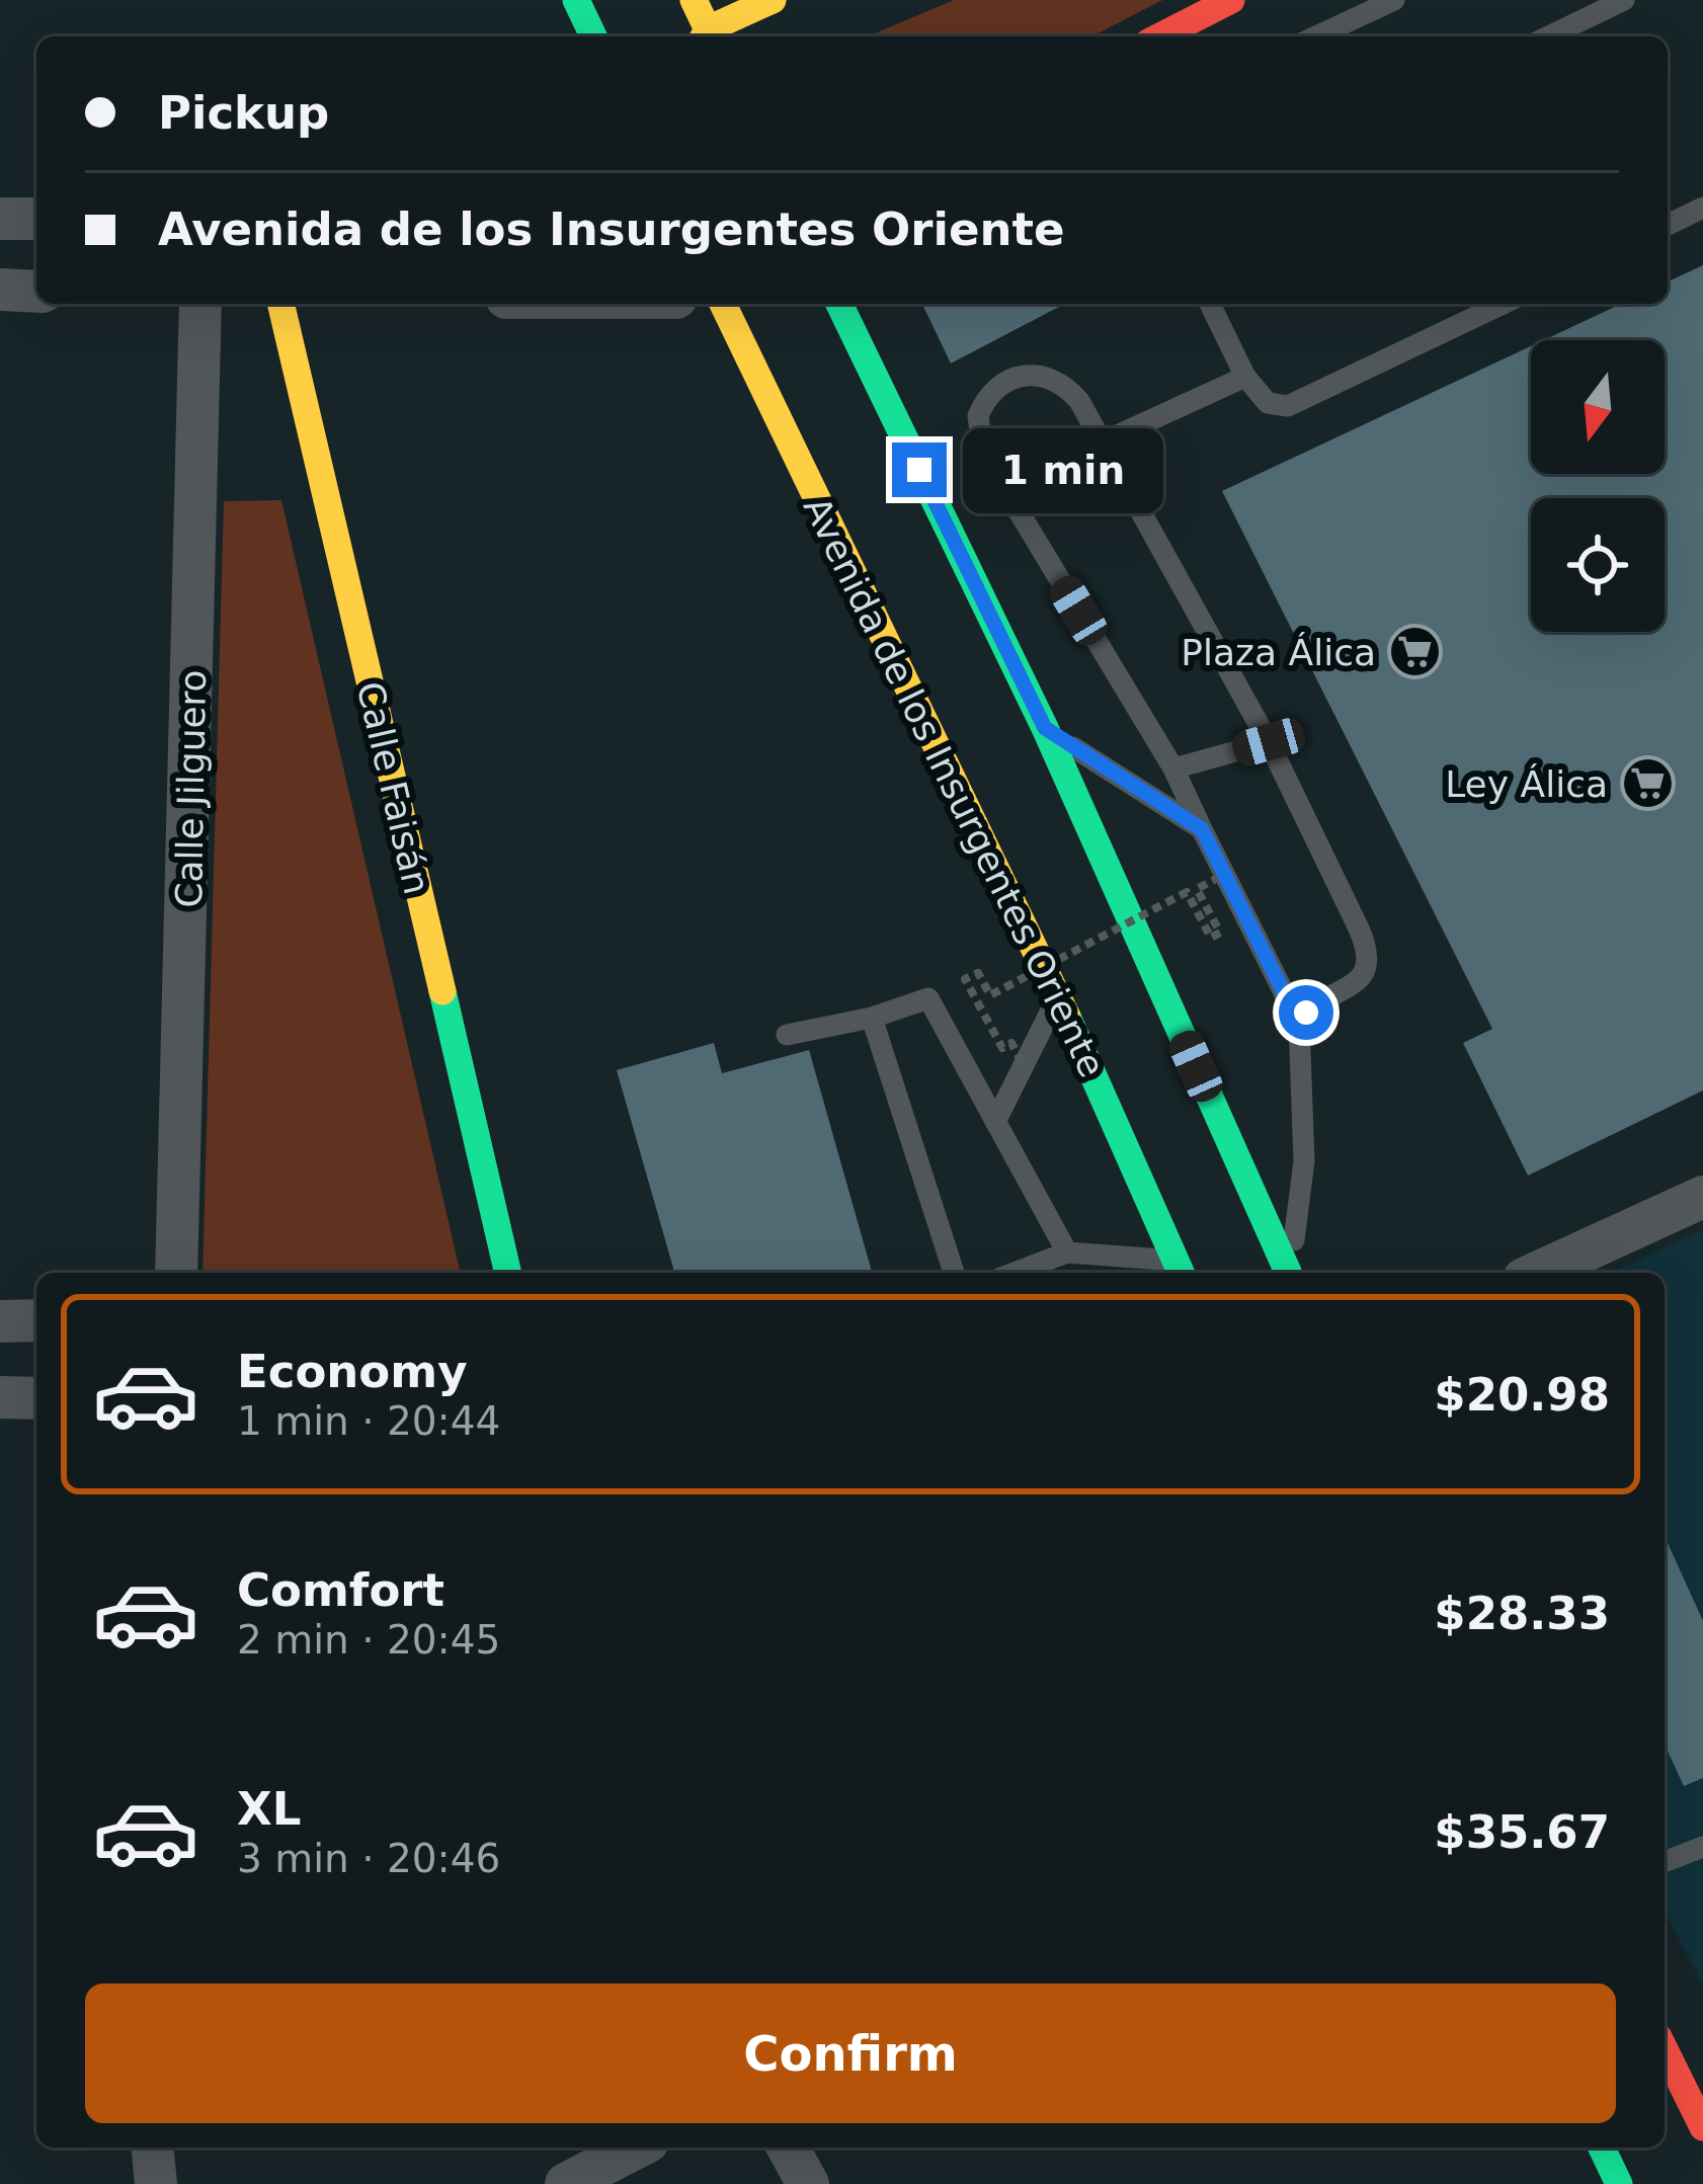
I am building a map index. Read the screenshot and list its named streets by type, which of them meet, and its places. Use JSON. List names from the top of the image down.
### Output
{
  "streets": {
    "main road": ["Avenida de los Insurgentes Oriente", "Calle Faisán"],
    "street": ["Calle Jilguero"]
  },
  "places": {
    "supermarket": ["Plaza Álica", "Ley Álica"]
  },
  "north": "bottom",
  "page": {
    "banner": ["Pickup", "Avenida de los Insurgentes Oriente"],
    "bubble": "1 min",
    "list": [
      {
        "name": "Economy",
        "note": "1 min · 20:44",
        "value": "$20.98"
      },
      {
        "name": "Comfort",
        "note": "2 min · 20:45",
        "value": "$28.33"
      },
      {
        "name": "XL",
        "note": "3 min · 20:46",
        "value": "$35.67"
      }
    ],
    "buttons": "Confirm"
  }
}
